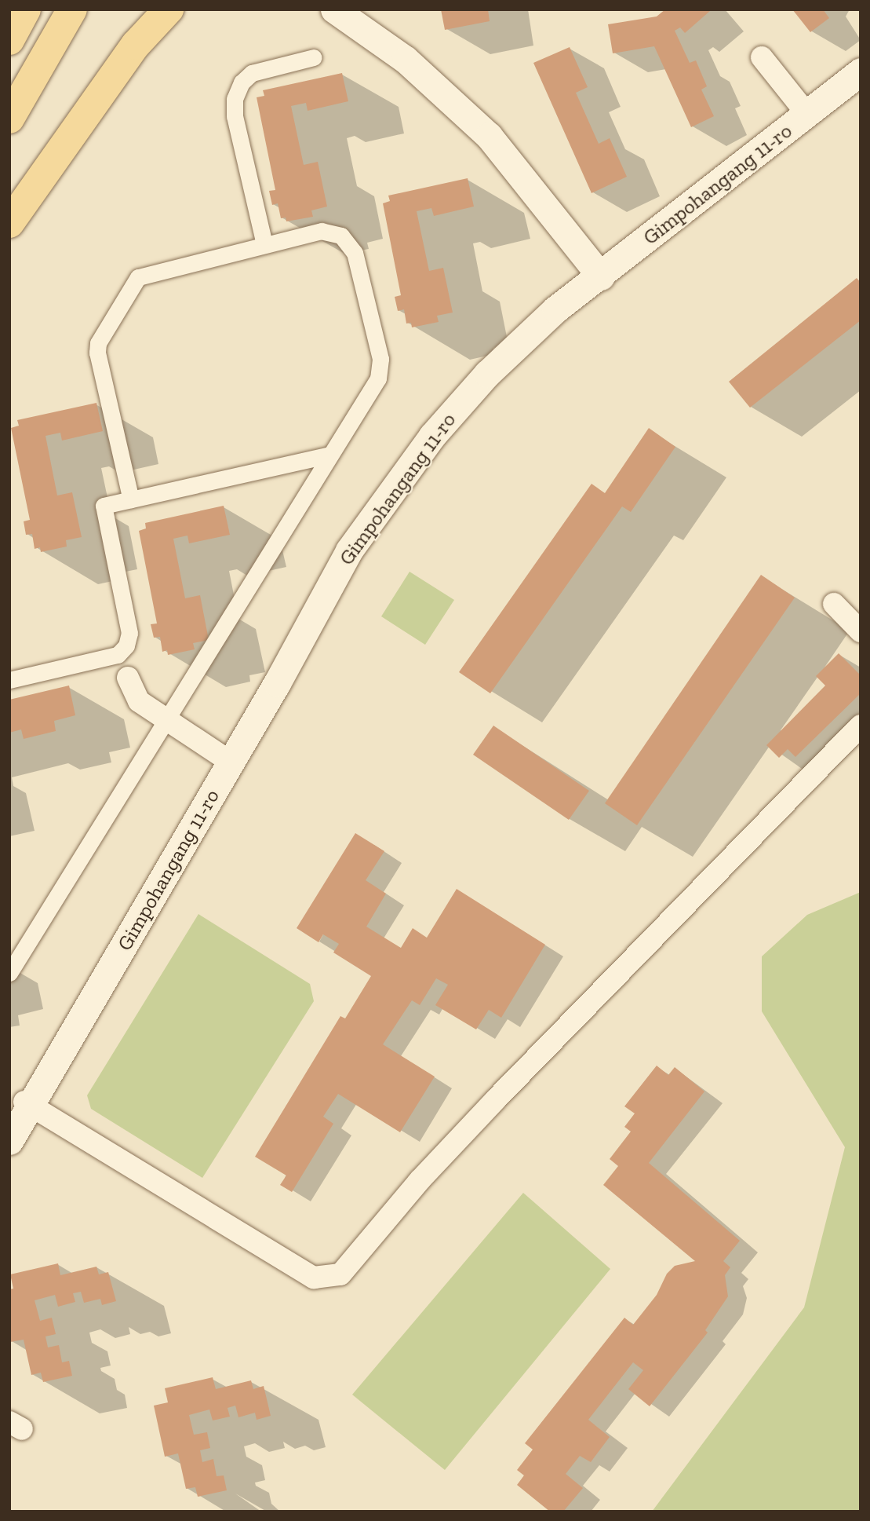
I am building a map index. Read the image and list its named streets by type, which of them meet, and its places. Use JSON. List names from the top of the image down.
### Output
{
  "streets": {
    "street": ["Gimpohangang 11-ro"]
  }
}
